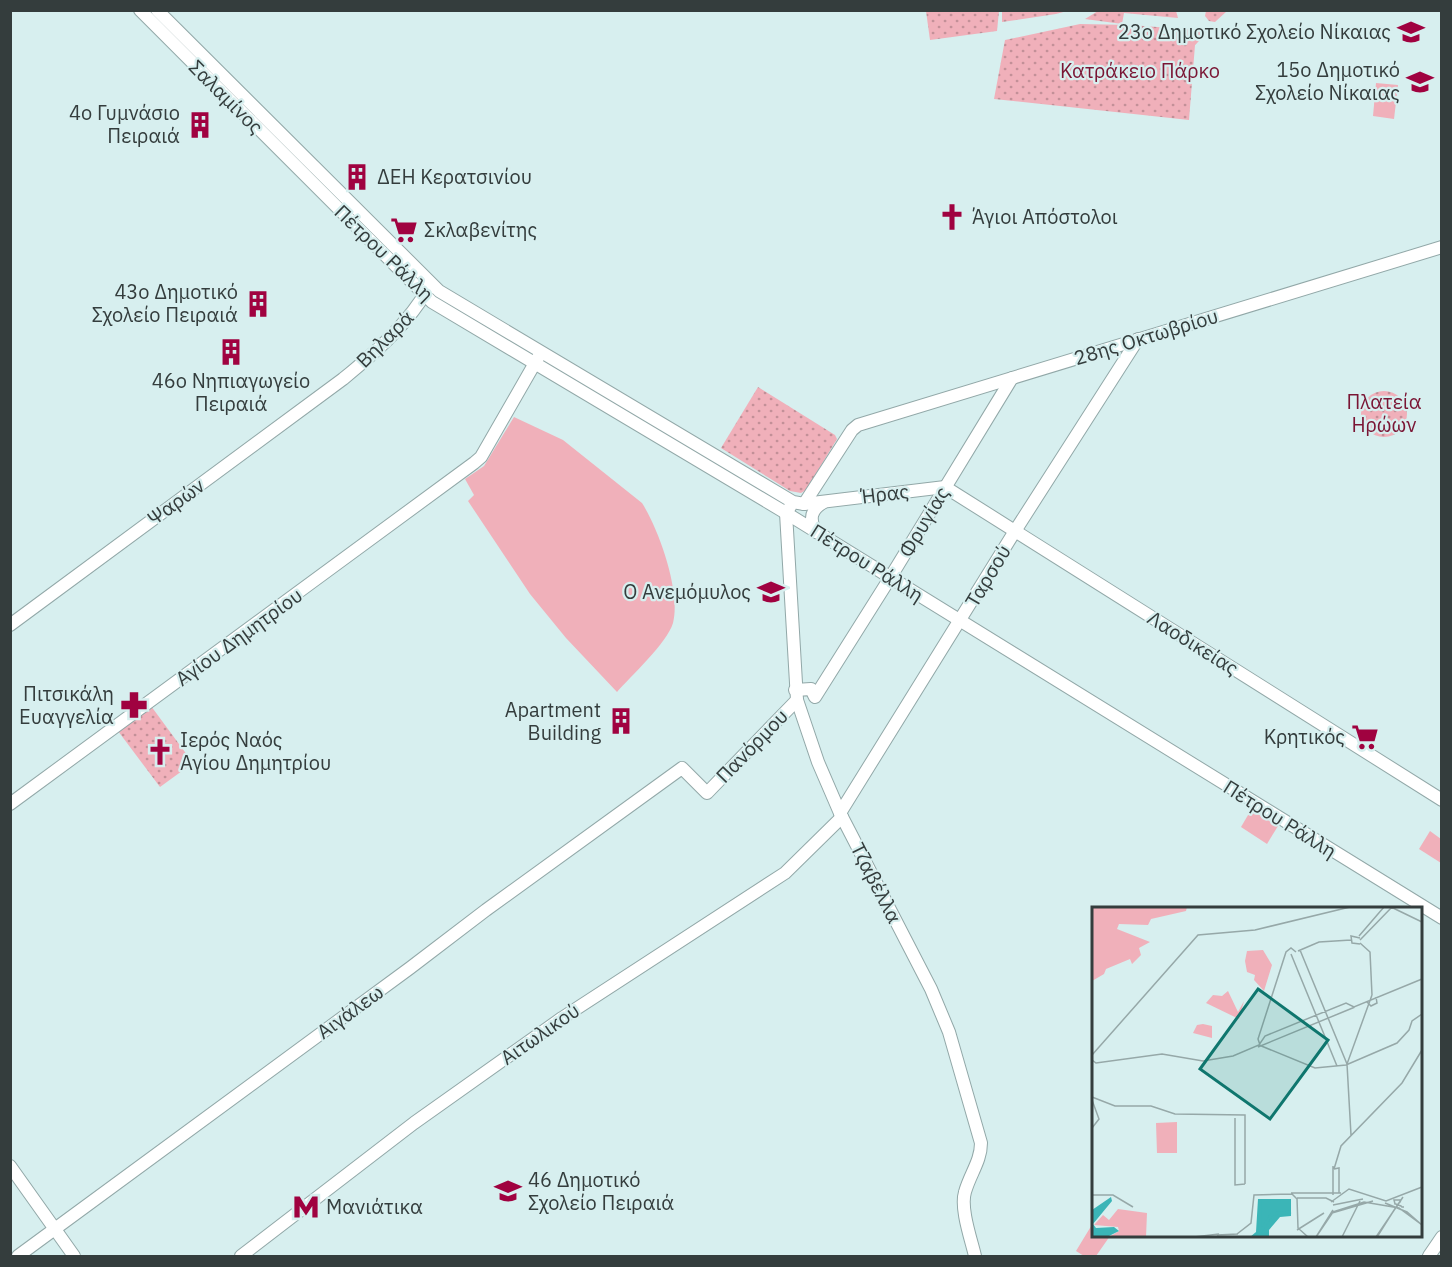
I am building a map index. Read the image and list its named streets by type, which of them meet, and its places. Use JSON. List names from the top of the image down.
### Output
{
  "streets": {
    "main road": [
      "Σαλαμίνος",
      "Πέτρου Ράλλη",
      "28ης Οκτωβρίου",
      "Βηλαρά",
      "Ήρας",
      "Ψαρών",
      "Φρυγίας",
      "Ταρσού",
      "Αγίου Δημητρίου",
      "Λαοδικείας",
      "Πανόρμου",
      "Τζαβέλλα",
      "Αιγάλεω",
      "Αιτωλικού"
    ]
  },
  "crossings": [
    ["Σαλαμίνος", "Πέτρου Ράλλη"],
    ["Πέτρου Ράλλη", "28ης Οκτωβρίου"],
    ["Πέτρου Ράλλη", "Βηλαρά"],
    ["Πέτρου Ράλλη", "Ήρας"],
    ["Πέτρου Ράλλη", "Φρυγίας"],
    ["Πέτρου Ράλλη", "Ταρσού"],
    ["Πέτρου Ράλλη", "Αγίου Δημητρίου"],
    ["Πέτρου Ράλλη", "Τζαβέλλα"],
    ["28ης Οκτωβρίου", "Φρυγίας"],
    ["28ης Οκτωβρίου", "Ταρσού"],
    ["Βηλαρά", "Ψαρών"],
    ["Ήρας", "Φρυγίας"],
    ["Ήρας", "Λαοδικείας"],
    ["Φρυγίας", "Λαοδικείας"],
    ["Φρυγίας", "Πανόρμου"],
    ["Φρυγίας", "Τζαβέλλα"],
    ["Ταρσού", "Λαοδικείας"],
    ["Ταρσού", "Τζαβέλλα"],
    ["Ταρσού", "Αιτωλικού"],
    ["Πανόρμου", "Τζαβέλλα"],
    ["Πανόρμου", "Αιγάλεω"],
    ["Τζαβέλλα", "Αιτωλικού"]
  ],
  "parks": ["Κατράκειο Πάρκο", "Πλατεία Ηρώων"],
  "places": {
    "school or university": [
      "23ο Δημοτικό Σχολείο Νίκαιας",
      "15ο Δημοτικό Σχολείο Νίκαιας",
      "Ο Ανεμόμυλος",
      "46 Δημοτικό Σχολείο Πειραιά"
    ],
    "building": [
      "4ο Γυμνάσιο Πειραιά",
      "ΔΕΗ Κερατσινίου",
      "43ο Δημοτικό Σχολείο Πειραιά",
      "46ο Νηπιαγωγείο Πειραιά",
      "Apartment Building"
    ],
    "church": ["Άγιοι Απόστολοι", "Ιερός Ναός Αγίου Δημητρίου"],
    "supermarket": ["Σκλαβενίτης", "Κρητικός"],
    "pharmacy": ["Πιτσικάλη Ευαγγελία"],
    "metro station": ["Μανιάτικα"]
  }
}
